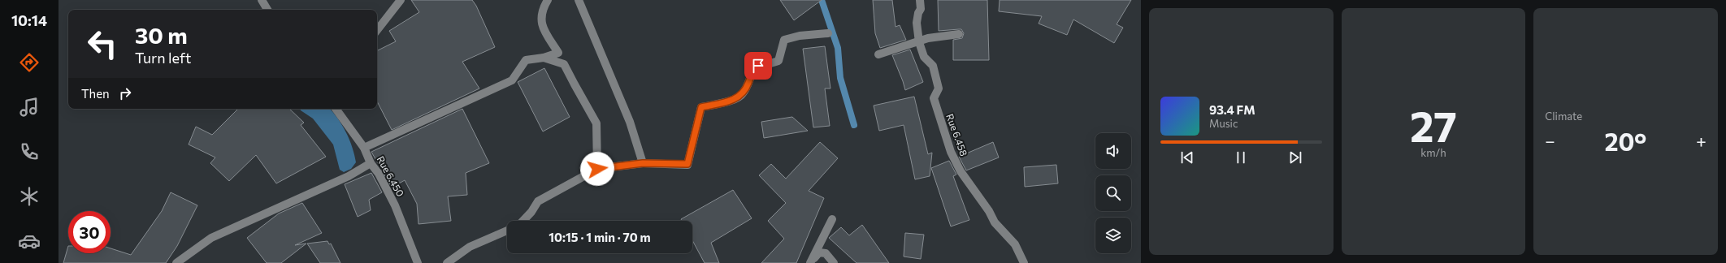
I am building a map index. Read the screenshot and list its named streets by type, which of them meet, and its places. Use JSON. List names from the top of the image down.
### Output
{
  "streets": {
    "street": ["Rue 6.458", "Rue 6.450"]
  },
  "page": {
    "tabs": "10:14",
    "tile": [
      ["27", "km/h"],
      "Climate"
    ],
    "turn": ["30 m", "Turn left"],
    "then": "Then",
    "song": ["93.4 FM", "Music"],
    "heat": ["−", "20°", "+"],
    "limit": "30",
    "trip": "10:15 · 1 min · 70 m"
  }
}
